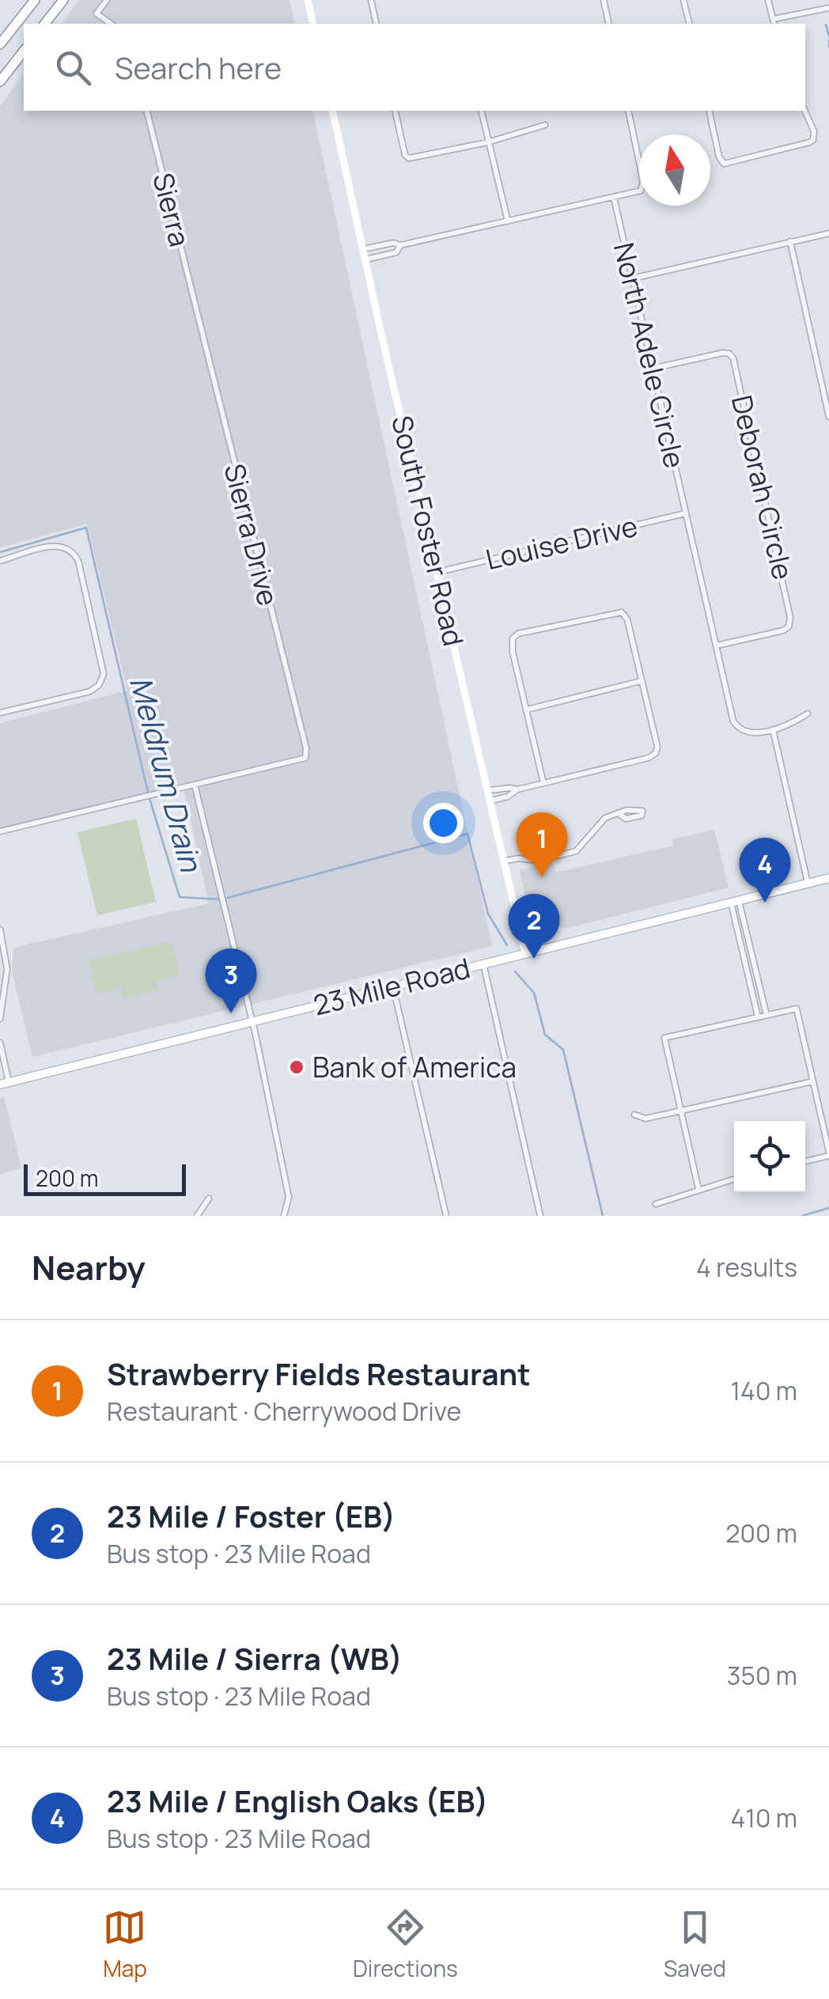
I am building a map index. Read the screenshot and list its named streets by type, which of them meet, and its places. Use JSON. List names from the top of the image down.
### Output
{
  "streets": {
    "main road": ["23 Mile Road"],
    "street": [
      "Sierra",
      "North Adele Circle",
      "Deborah Circle",
      "South Foster Road",
      "Sierra Drive",
      "Louise Drive"
    ]
  },
  "crossings": [
    ["Sierra", "Sierra Drive"],
    ["North Adele Circle", "Deborah Circle"],
    ["North Adele Circle", "Louise Drive"],
    ["South Foster Road", "Louise Drive"],
    ["South Foster Road", "23 Mile Road"]
  ],
  "water": ["Meldrum Drain"],
  "places": ["Bank of America"],
  "scale_bar": "200 m",
  "north": "top",
  "page": {
    "search": "Search here",
    "pins": [
      "1",
      "4",
      "2",
      "3"
    ],
    "scale": "200 m",
    "heading": ["Nearby", "4 results"],
    "list": [
      {
        "mark": "1",
        "name": "Strawberry Fields Restaurant",
        "note": "Restaurant · Cherrywood Drive",
        "value": "140 m"
      },
      {
        "mark": "2",
        "name": "23 Mile / Foster (EB)",
        "note": "Bus stop · 23 Mile Road",
        "value": "200 m"
      },
      {
        "mark": "3",
        "name": "23 Mile / Sierra (WB)",
        "note": "Bus stop · 23 Mile Road",
        "value": "350 m"
      },
      {
        "mark": "4",
        "name": "23 Mile / English Oaks (EB)",
        "note": "Bus stop · 23 Mile Road",
        "value": "410 m"
      }
    ],
    "nav": ["Map", "Directions", "Saved"]
  }
}
